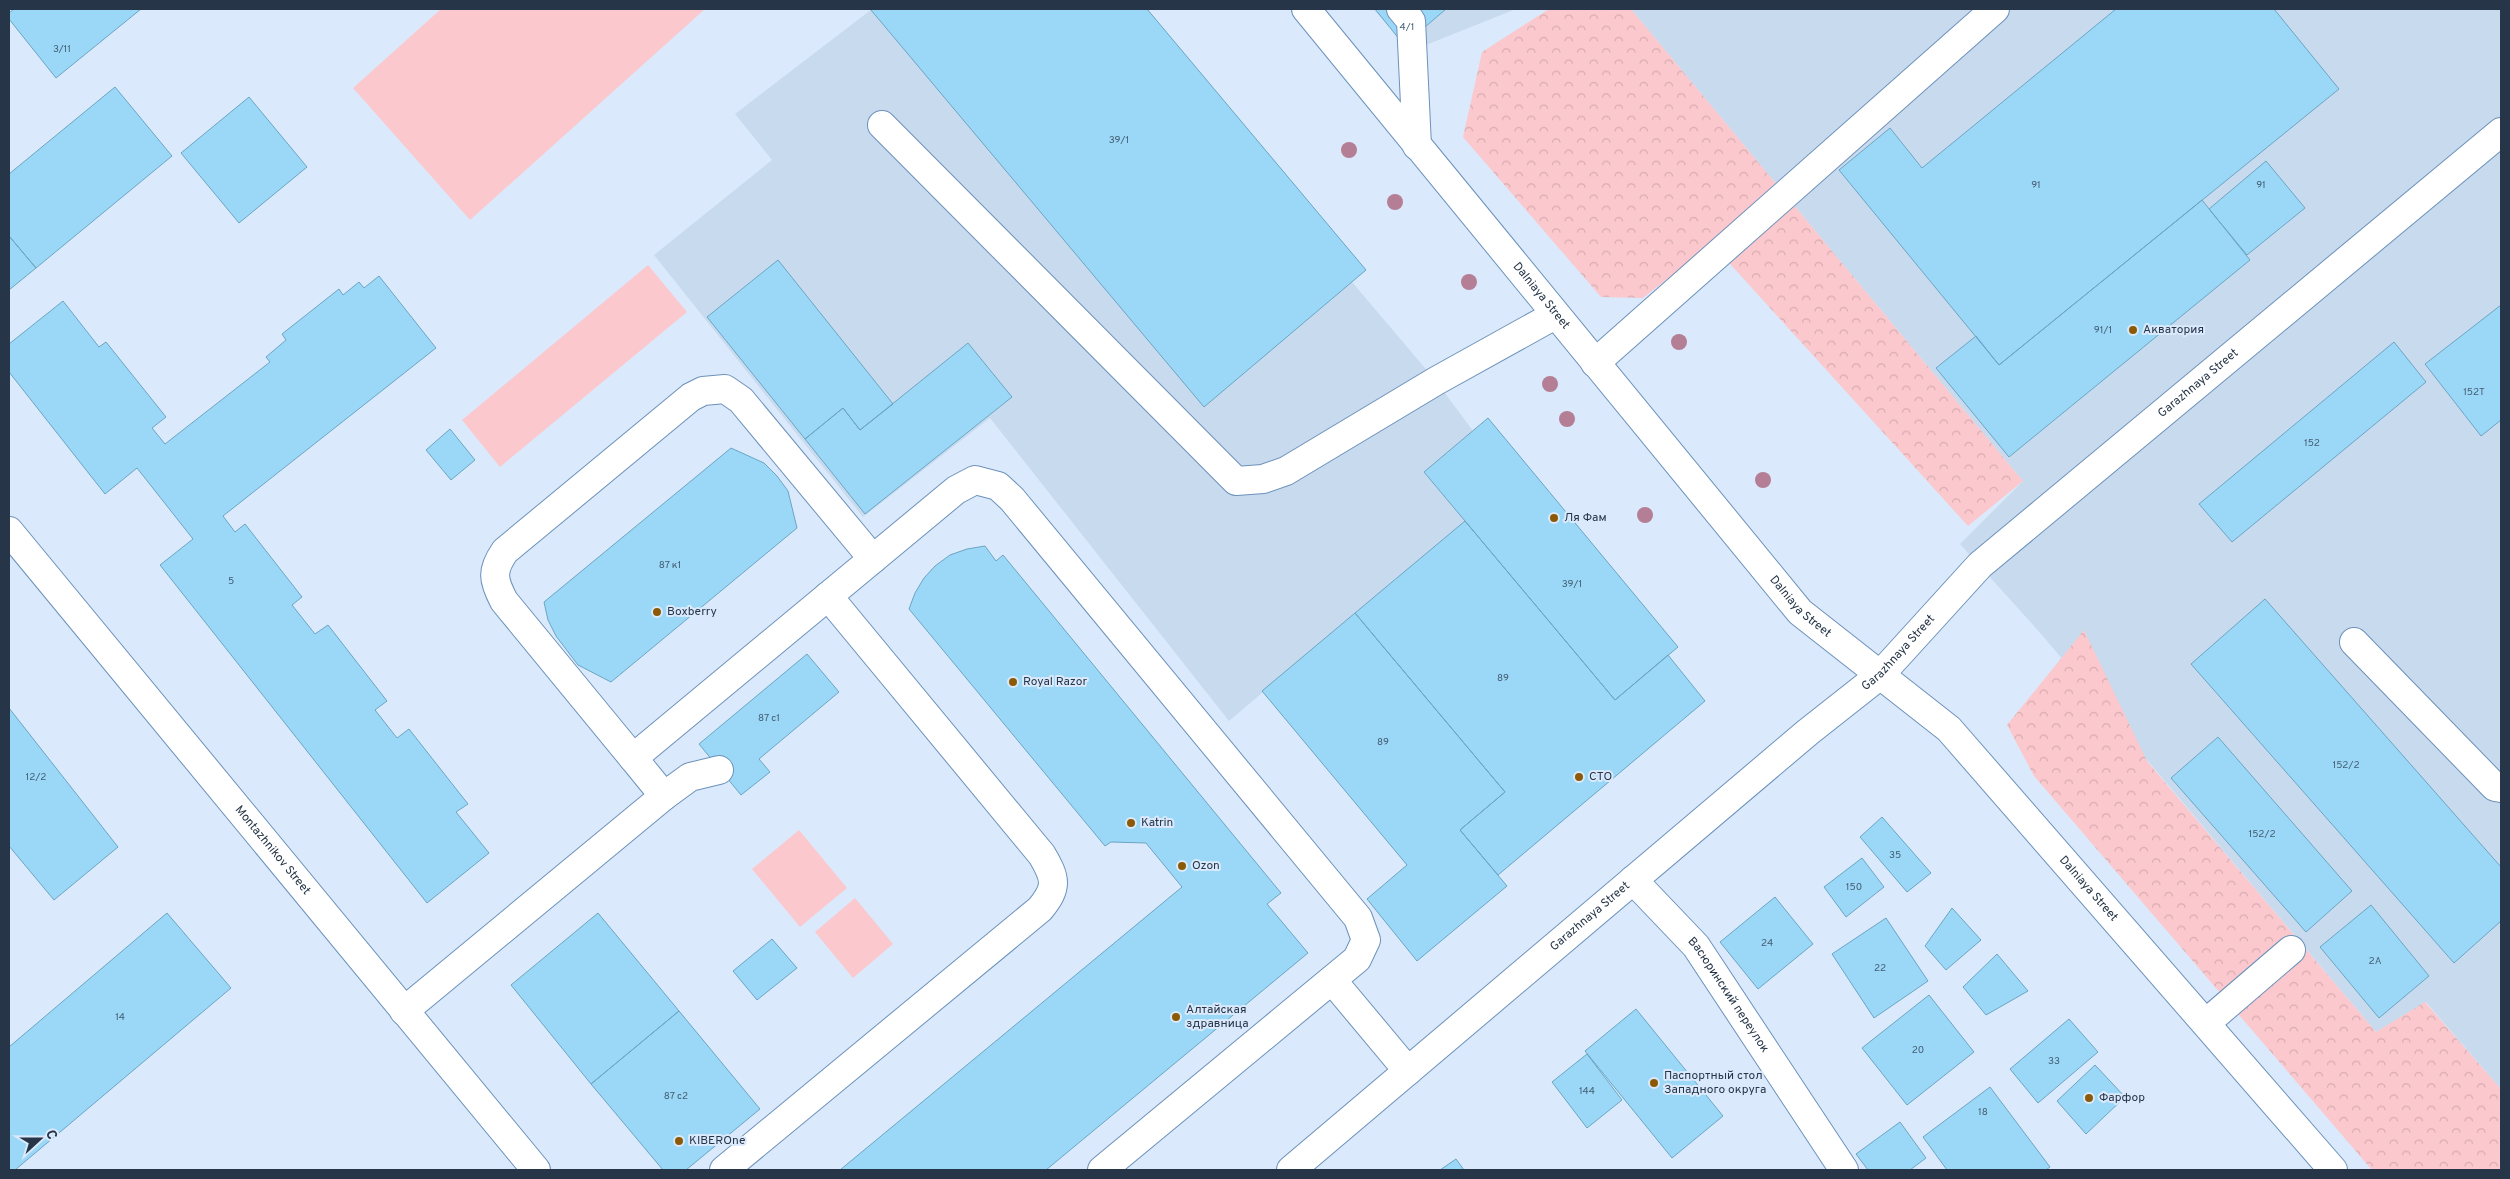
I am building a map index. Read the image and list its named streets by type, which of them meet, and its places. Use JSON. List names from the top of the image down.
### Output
{
  "streets": {
    "street": [
      "Dalniaya Street",
      "Garazhnaya Street",
      "Montazhnikov Street",
      "Васюринский переулок"
    ]
  },
  "crossings": [
    ["Dalniaya Street", "Garazhnaya Street"],
    ["Garazhnaya Street", "Васюринский переулок"]
  ],
  "places": [
    "Акватория",
    "Ля Фам",
    "Boxberry",
    "Royal Razor",
    "СТО",
    "Katrin",
    "Ozon",
    "Алтайская здравница",
    "Паспортный стол Западного округа",
    "Фарфор",
    "KIBEROne"
  ],
  "house_numbers": [
    "4/1",
    "3/11",
    "39/1",
    "91",
    "91",
    "91/1",
    "152Т",
    "152",
    "87 к1",
    "5",
    "39/1",
    "89",
    "87 с1",
    "89",
    "152/2",
    "12/2",
    "152/2",
    "35",
    "150",
    "24",
    "2А",
    "22",
    "14",
    "20",
    "33",
    "144",
    "87 с2",
    "18"
  ],
  "north": "right"
}
